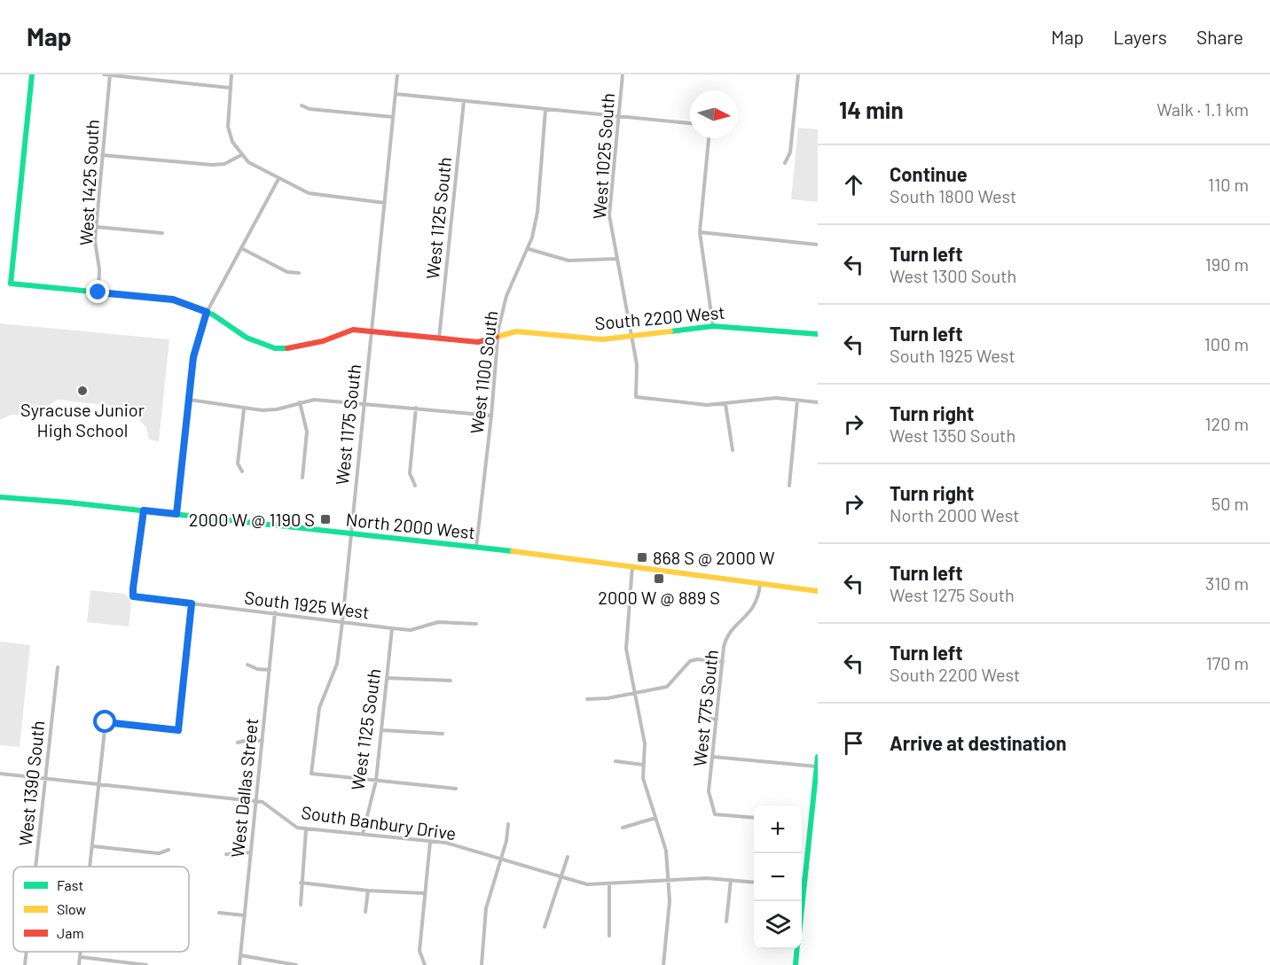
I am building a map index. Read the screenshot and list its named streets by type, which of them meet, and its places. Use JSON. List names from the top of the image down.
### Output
{
  "streets": {
    "street": [
      "West 1025 South",
      "West 1425 South",
      "West 1125 South",
      "South 2200 West",
      "West 1100 South",
      "West 1175 South",
      "North 2000 West",
      "South 1925 West",
      "West 775 South",
      "West 1390 South",
      "West Dallas Street",
      "South Banbury Drive"
    ]
  },
  "crossings": [
    ["West 1025 South", "South 2200 West"],
    ["West 1425 South", "South 2200 West"],
    ["West 1125 South", "South 2200 West"],
    ["West 1125 South", "West 1175 South"],
    ["West 1125 South", "South 1925 West"],
    ["West 1125 South", "South Banbury Drive"],
    ["South 2200 West", "West 1100 South"],
    ["South 2200 West", "West 1175 South"],
    ["West 1100 South", "North 2000 West"],
    ["West 1175 South", "North 2000 West"],
    ["West 1175 South", "South 1925 West"],
    ["North 2000 West", "South 1925 West"],
    ["North 2000 West", "West 775 South"],
    ["South 1925 West", "West Dallas Street"],
    ["West 1390 South", "South Banbury Drive"],
    ["West Dallas Street", "South Banbury Drive"]
  ],
  "places": {
    "other": ["Syracuse Junior High School"],
    "transit": ["2000 W @ 1190 S", "868 S @ 2000 W", "2000 W @ 889 S"]
  },
  "legend": ["Fast", "Slow", "Jam"],
  "north": "right",
  "page": {
    "header": "Map",
    "nav": ["Map", "Layers", "Share"],
    "heading": ["14 min", "Walk · 1.1 km"],
    "list": [
      ["Continue", "South 1800 West", "110 m"],
      ["Turn left", "West 1300 South", "190 m"],
      ["Turn left", "South 1925 West", "100 m"],
      ["Turn right", "West 1350 South", "120 m"],
      ["Turn right", "North 2000 West", "50 m"],
      ["Turn left", "West 1275 South", "310 m"],
      ["Turn left", "South 2200 West", "170 m"],
      "Arrive at destination"
    ],
    "map_buttons": ["+", "−"]
  }
}
